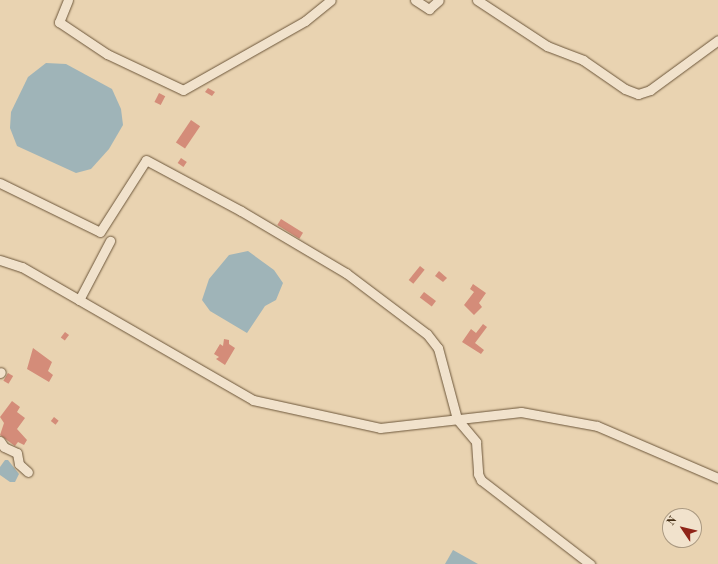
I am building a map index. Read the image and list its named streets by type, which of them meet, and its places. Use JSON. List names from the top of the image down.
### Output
{
  "north": "top left"
}
